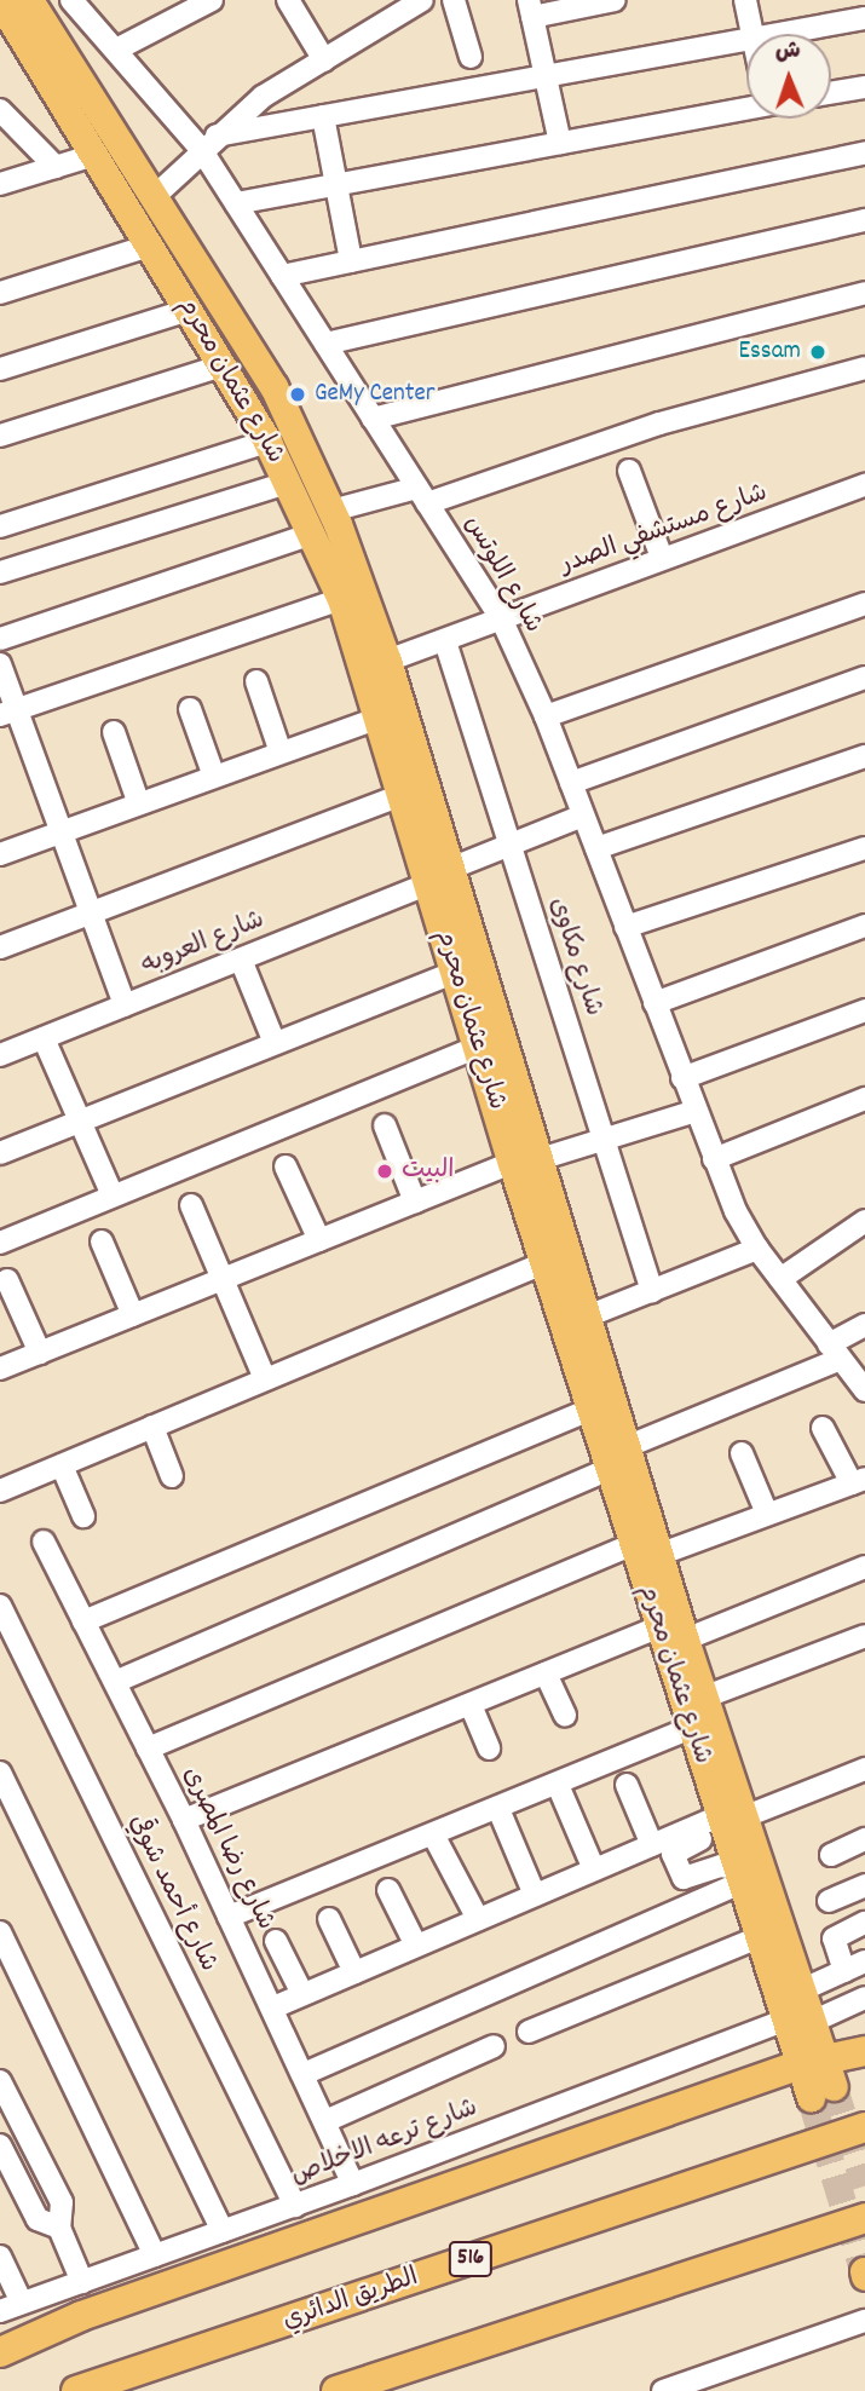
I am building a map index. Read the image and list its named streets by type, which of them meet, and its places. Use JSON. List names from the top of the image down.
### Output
{
  "streets": {
    "highway": ["516", "الطريق الدائري"],
    "main road": ["شارع عثمان محرم"],
    "street": [
      "شارع مستشفي الصدر",
      "شارع اللوتس",
      "شارع العروبه",
      "شارع مكاوى",
      "شارع رضا المصرى",
      "شارع أحمد شوقي",
      "شارع ترعه الاخلاص"
    ]
  },
  "crossings": [
    ["شارع عثمان محرم", "شارع مستشفي الصدر"],
    ["شارع عثمان محرم", "شارع العروبه"],
    ["شارع عثمان محرم", "شارع ترعه الاخلاص"],
    ["شارع مستشفي الصدر", "شارع اللوتس"],
    ["شارع مستشفي الصدر", "شارع مكاوى"],
    ["شارع اللوتس", "شارع العروبه"],
    ["شارع العروبه", "شارع مكاوى"],
    ["شارع رضا المصرى", "شارع ترعه الاخلاص"],
    ["شارع أحمد شوقي", "شارع ترعه الاخلاص"]
  ],
  "places": ["Essam", "GeMy Center", "البيت"],
  "north": "top"
}
